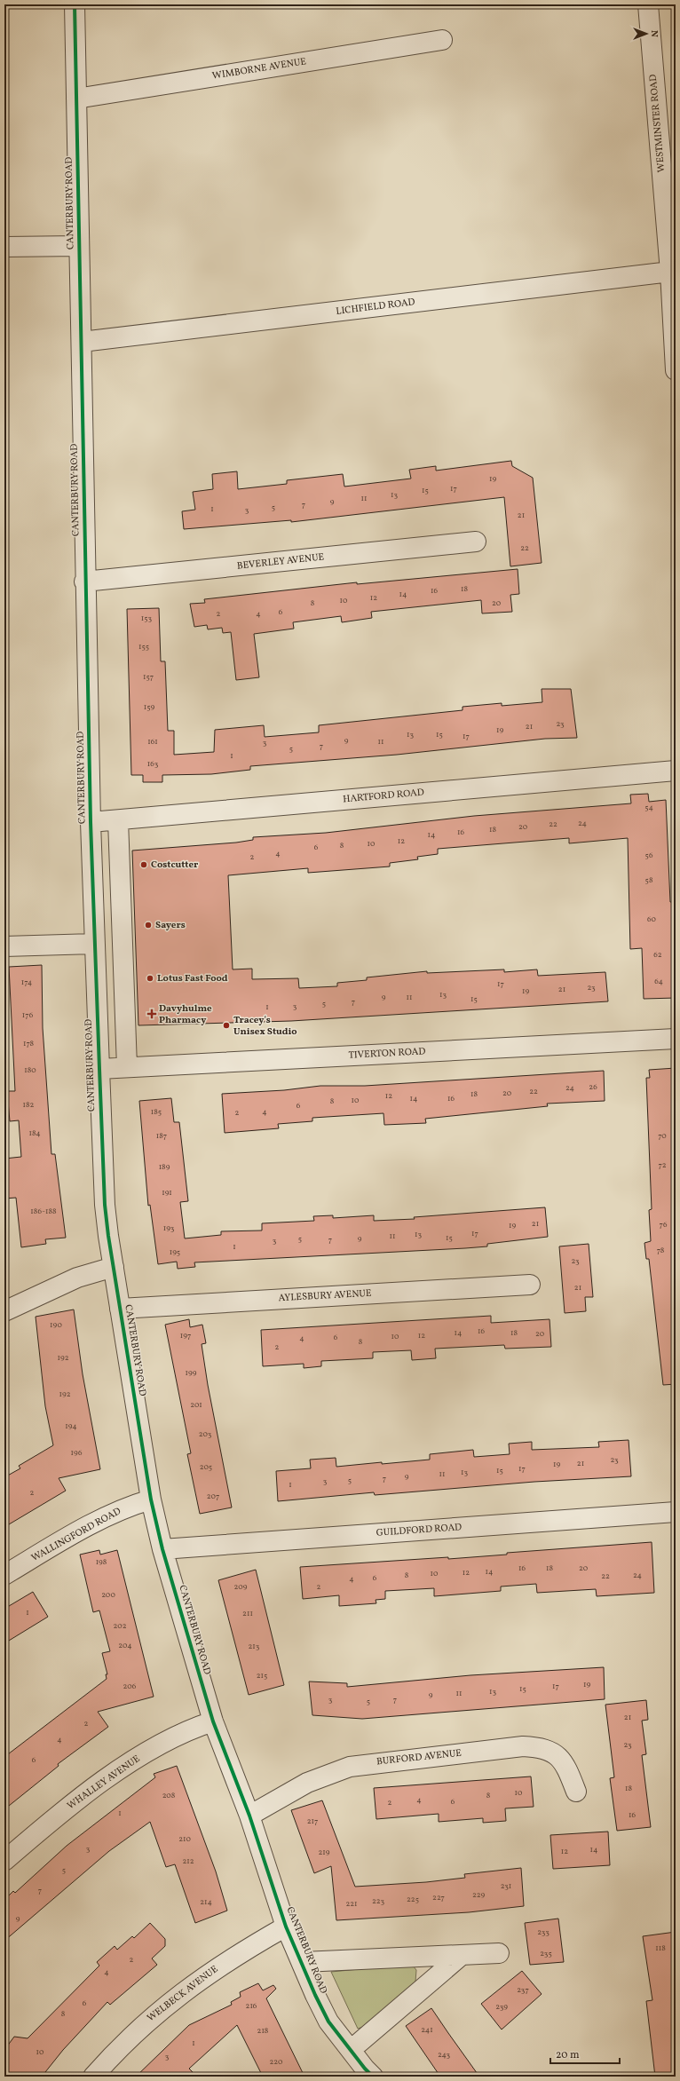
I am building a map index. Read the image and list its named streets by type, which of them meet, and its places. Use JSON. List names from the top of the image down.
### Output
{
  "streets": {
    "street": [
      "WIMBORNE AVENUE",
      "WESTMINSTER ROAD",
      "CANTERBURY ROAD",
      "LICHFIELD ROAD",
      "BEVERLEY AVENUE",
      "HARTFORD ROAD",
      "TIVERTON ROAD",
      "AYLESBURY AVENUE",
      "GUILDFORD ROAD",
      "WALLINGFORD ROAD",
      "BURFORD AVENUE",
      "WHALLEY AVENUE",
      "WELBECK AVENUE"
    ]
  },
  "crossings": [
    ["WIMBORNE AVENUE", "CANTERBURY ROAD"],
    ["WESTMINSTER ROAD", "LICHFIELD ROAD"],
    ["CANTERBURY ROAD", "LICHFIELD ROAD"],
    ["CANTERBURY ROAD", "BEVERLEY AVENUE"],
    ["CANTERBURY ROAD", "HARTFORD ROAD"],
    ["CANTERBURY ROAD", "TIVERTON ROAD"],
    ["CANTERBURY ROAD", "AYLESBURY AVENUE"],
    ["CANTERBURY ROAD", "GUILDFORD ROAD"],
    ["CANTERBURY ROAD", "WALLINGFORD ROAD"],
    ["CANTERBURY ROAD", "BURFORD AVENUE"],
    ["CANTERBURY ROAD", "WHALLEY AVENUE"],
    ["CANTERBURY ROAD", "WELBECK AVENUE"]
  ],
  "places": {
    "other": [
      "Costcutter",
      "Sayers",
      "Lotus Fast Food",
      "Tracey's Unisex Studio"
    ],
    "health": ["Davyhulme Pharmacy"]
  },
  "house_numbers": [
    "19",
    "17",
    "15",
    "13",
    "11",
    "9",
    "7",
    "5",
    "1",
    "3",
    "21",
    "22",
    "18",
    "16",
    "14",
    "12",
    "10",
    "8",
    "20",
    "6",
    "2",
    "4",
    "153",
    "155",
    "157",
    "159",
    "23",
    "21",
    "19",
    "13",
    "15",
    "17",
    "9",
    "161",
    "11",
    "3",
    "7",
    "5",
    "1",
    "163",
    "54",
    "24",
    "22",
    "20",
    "18",
    "16",
    "14",
    "12",
    "10",
    "8",
    "6",
    "4",
    "56",
    "2",
    "58",
    "60",
    "62",
    "64",
    "174",
    "17",
    "23",
    "21",
    "19",
    "13",
    "9",
    "11",
    "15",
    "7",
    "5",
    "3",
    "1",
    "176",
    "178",
    "180",
    "26",
    "24",
    "22",
    "20",
    "18",
    "12",
    "14",
    "16",
    "10",
    "8",
    "182",
    "6",
    "185",
    "4",
    "2",
    "184",
    "187",
    "70",
    "72",
    "189",
    "191",
    "186-188",
    "21",
    "76",
    "19",
    "193",
    "17",
    "13",
    "11",
    "15",
    "5",
    "9",
    "7",
    "3",
    "1",
    "78",
    "195",
    "23",
    "21",
    "190",
    "16",
    "14",
    "18",
    "20",
    "197",
    "12",
    "10",
    "6",
    "4",
    "8",
    "2",
    "192",
    "199",
    "192",
    "201",
    "194",
    "203",
    "196",
    "23",
    "21",
    "19",
    "205",
    "17",
    "15",
    "13",
    "11",
    "9",
    "7",
    "5",
    "3",
    "1",
    "2",
    "207",
    "198",
    "16",
    "18",
    "20",
    "14",
    "12",
    "10",
    "8",
    "24",
    "22",
    "6",
    "4",
    "209",
    "2",
    "200",
    "1",
    "211",
    "202",
    "204",
    "213",
    "215",
    "19",
    "206",
    "17",
    "15",
    "13",
    "11",
    "9",
    "3",
    "7",
    "5",
    "21",
    "2",
    "4",
    "23",
    "6",
    "18",
    "10",
    "208",
    "8",
    "4",
    "6",
    "2",
    "1",
    "16",
    "217",
    "210",
    "3",
    "14",
    "12",
    "219",
    "212",
    "5",
    "231",
    "7",
    "229",
    "227",
    "225",
    "223",
    "214",
    "221",
    "9",
    "233",
    "118",
    "235",
    "2",
    "4",
    "237",
    "6",
    "216",
    "239",
    "8",
    "241",
    "218",
    "1",
    "10",
    "243",
    "3",
    "220"
  ],
  "scale_bar": "20 m",
  "north": "right"
}
